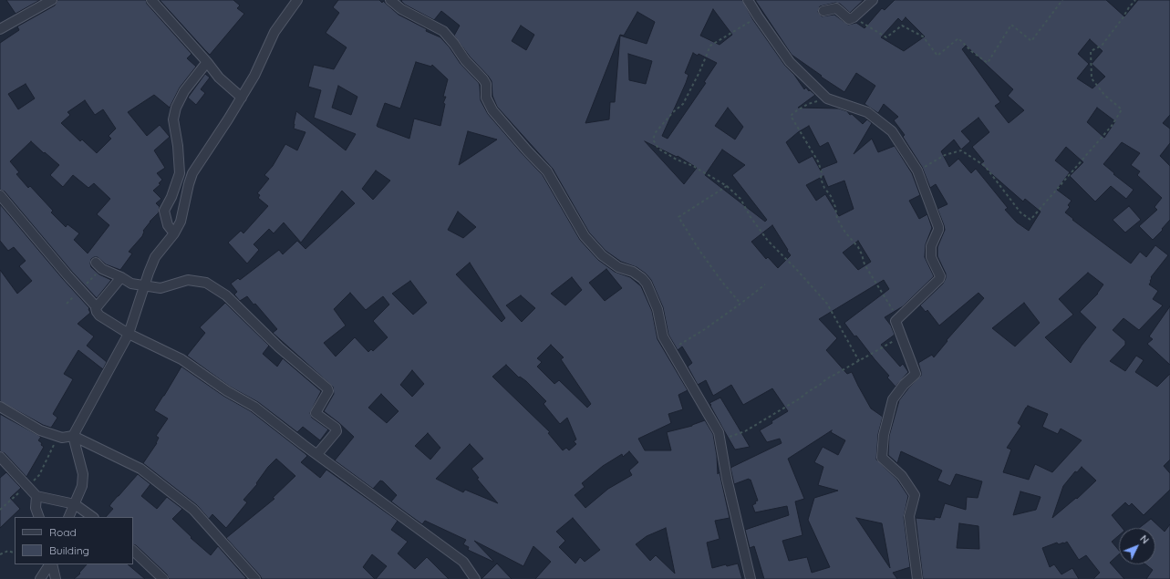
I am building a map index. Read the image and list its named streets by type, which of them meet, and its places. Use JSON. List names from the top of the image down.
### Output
{
  "legend": ["Road", "Building"],
  "north": "top right"
}
